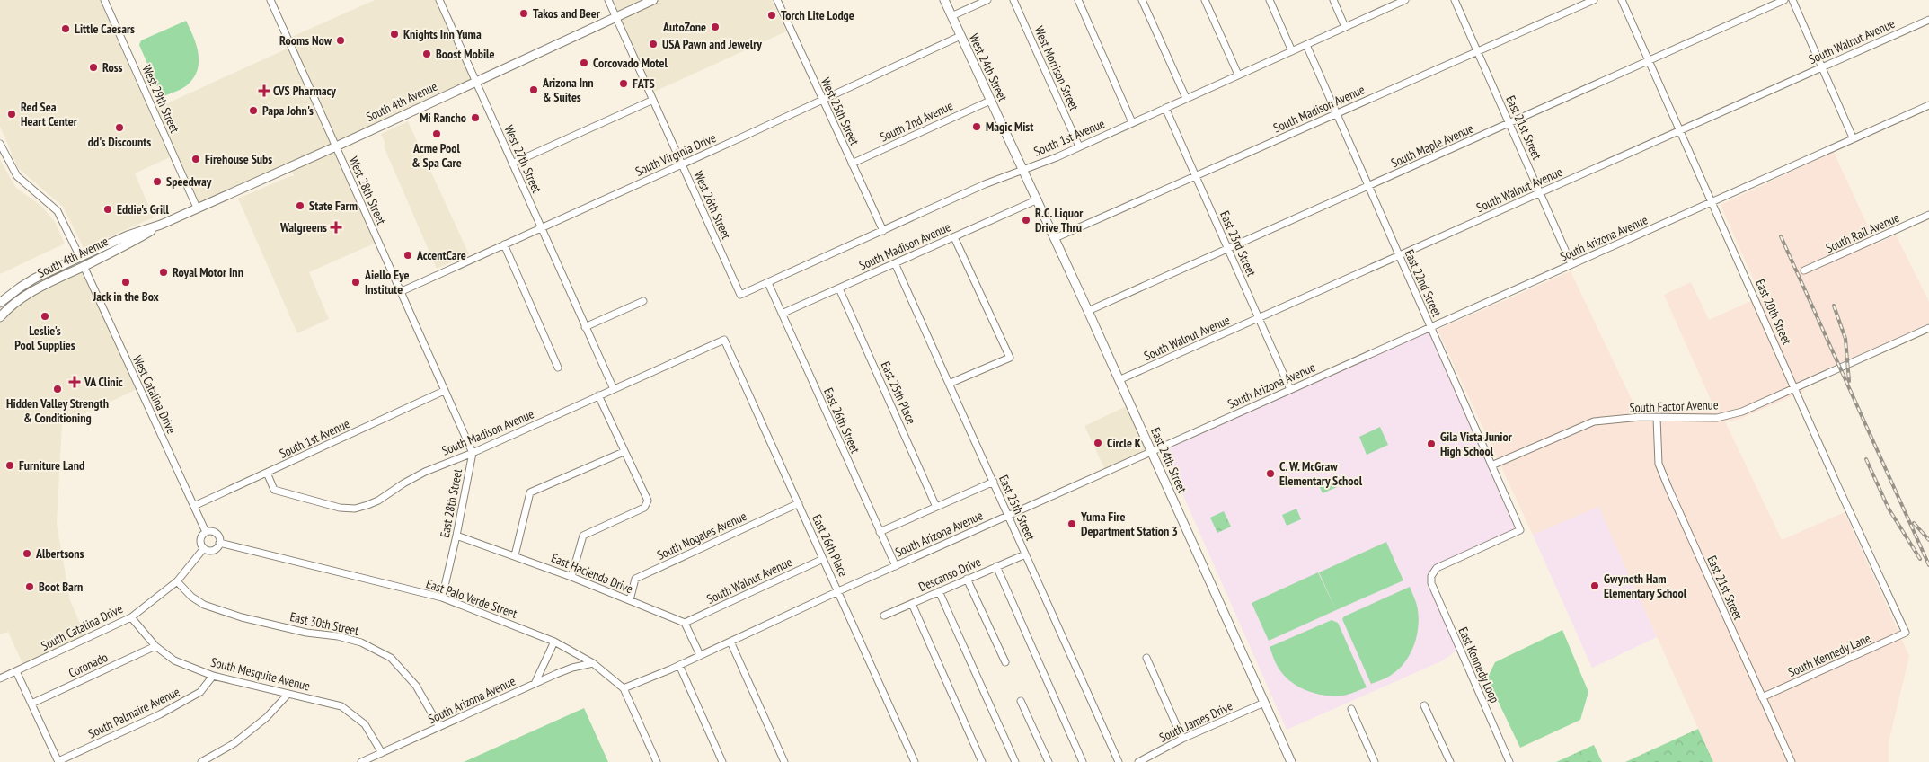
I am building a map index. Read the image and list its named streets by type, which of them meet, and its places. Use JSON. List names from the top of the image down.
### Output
{
  "streets": {
    "main road": ["West 24th Street", "South 4th Avenue", "East 24th Street"],
    "street": [
      "South Walnut Avenue",
      "West Morrison Street",
      "West 29th Street",
      "South Madison Avenue",
      "West 25th Street",
      "South 2nd Avenue",
      "East 21st Street",
      "South 1st Avenue",
      "South Maple Avenue",
      "South Virginia Drive",
      "West 27th Street",
      "West 28th Street",
      "West 26th Street",
      "South Rail Avenue",
      "South Arizona Avenue",
      "East 23rd Street",
      "East 22nd Street",
      "East 20th Street",
      "East 25th Place",
      "West Catalina Drive",
      "South Factor Avenue",
      "East 26th Street",
      "East 28th Street",
      "East 25th Street",
      "South Nogales Avenue",
      "East 26th Place",
      "East Hacienda Drive",
      "Descanso Drive",
      "East Palo Verde Street",
      "East 30th Street",
      "South Catalina Drive",
      "South Kennedy Lane",
      "Coronado",
      "East Kennedy Loop",
      "South Mesquite Avenue",
      "South Palmaire Avenue",
      "South James Drive"
    ]
  },
  "crossings": [
    ["South Walnut Avenue", "East 21st Street"],
    ["South Walnut Avenue", "East 23rd Street"],
    ["South Walnut Avenue", "East 22nd Street"],
    ["South Walnut Avenue", "East 20th Street"],
    ["South Walnut Avenue", "East 24th Street"],
    ["South Walnut Avenue", "East 26th Place"],
    ["South Walnut Avenue", "East Hacienda Drive"],
    ["West 24th Street", "South 2nd Avenue"],
    ["West 24th Street", "South 1st Avenue"],
    ["West 24th Street", "South Virginia Drive"],
    ["West 24th Street", "East 24th Street"],
    ["West Morrison Street", "South 1st Avenue"],
    ["West 29th Street", "South 4th Avenue"],
    ["South 4th Avenue", "West 27th Street"],
    ["South 4th Avenue", "West 28th Street"],
    ["South 4th Avenue", "West 26th Street"],
    ["South 4th Avenue", "West Catalina Drive"],
    ["South Madison Avenue", "East 21st Street"],
    ["South Madison Avenue", "South 1st Avenue"],
    ["South Madison Avenue", "West 27th Street"],
    ["South Madison Avenue", "East 23rd Street"],
    ["South Madison Avenue", "East 22nd Street"],
    ["South Madison Avenue", "East 25th Place"],
    ["South Madison Avenue", "East 26th Street"],
    ["South Madison Avenue", "East 24th Street"],
    ["South Madison Avenue", "East 28th Street"],
    ["South Madison Avenue", "East 25th Street"],
    ["South Madison Avenue", "East 26th Place"],
    ["West 25th Street", "South 2nd Avenue"],
    ["West 25th Street", "South 1st Avenue"],
    ["West 25th Street", "South Virginia Drive"],
    ["East 21st Street", "South Maple Avenue"],
    ["East 21st Street", "South Arizona Avenue"],
    ["East 21st Street", "South Factor Avenue"],
    ["East 21st Street", "South Kennedy Lane"],
    ["South 1st Avenue", "West 28th Street"],
    ["South 1st Avenue", "West 26th Street"],
    ["South 1st Avenue", "East 23rd Street"],
    ["South 1st Avenue", "East 22nd Street"],
    ["South 1st Avenue", "West Catalina Drive"],
    ["South 1st Avenue", "East 26th Street"],
    ["South 1st Avenue", "East 24th Street"],
    ["South Maple Avenue", "East 23rd Street"],
    ["South Maple Avenue", "East 22nd Street"],
    ["South Maple Avenue", "East 20th Street"],
    ["South Maple Avenue", "East 24th Street"],
    ["South Virginia Drive", "West 27th Street"],
    ["South Virginia Drive", "West 28th Street"],
    ["South Virginia Drive", "West 26th Street"],
    ["South Arizona Avenue", "East 23rd Street"],
    ["South Arizona Avenue", "East 22nd Street"],
    ["South Arizona Avenue", "East 20th Street"],
    ["South Arizona Avenue", "East 26th Street"],
    ["South Arizona Avenue", "East 24th Street"],
    ["South Arizona Avenue", "East 25th Street"],
    ["South Arizona Avenue", "East 26th Place"],
    ["South Arizona Avenue", "East Palo Verde Street"],
    ["South Arizona Avenue", "East 30th Street"],
    ["South Arizona Avenue", "South Mesquite Avenue"],
    ["East 22nd Street", "South Factor Avenue"],
    ["East 22nd Street", "East Kennedy Loop"],
    ["East 20th Street", "South Factor Avenue"],
    ["East 20th Street", "South Kennedy Lane"],
    ["West Catalina Drive", "East Palo Verde Street"],
    ["West Catalina Drive", "South Catalina Drive"],
    ["East 24th Street", "South James Drive"],
    ["East 28th Street", "East Hacienda Drive"],
    ["East 28th Street", "East Palo Verde Street"],
    ["East 25th Street", "Descanso Drive"],
    ["South Nogales Avenue", "East 26th Place"],
    ["South Nogales Avenue", "East Hacienda Drive"],
    ["East Palo Verde Street", "South Catalina Drive"],
    ["East 30th Street", "South Catalina Drive"],
    ["South Catalina Drive", "South Mesquite Avenue"],
    ["Coronado", "South Mesquite Avenue"],
    ["South Mesquite Avenue", "South Palmaire Avenue"]
  ],
  "places": {
    "other": [
      "Takos and Beer",
      "Torch Lite Lodge",
      "AutoZone",
      "Little Caesars",
      "Knights Inn Yuma",
      "Rooms Now",
      "USA Pawn and Jewelry",
      "Boost Mobile",
      "Corcovado Motel",
      "Ross",
      "FATS",
      "Arizona Inn & Suites",
      "Papa John's",
      "Red Sea Heart Center",
      "Mi Rancho",
      "Magic Mist",
      "dd's Discounts",
      "Acme Pool & Spa Care",
      "Firehouse Subs",
      "Speedway",
      "State Farm",
      "Eddie's Grill",
      "R.C. Liquor Drive Thru",
      "AccentCare",
      "Royal Motor Inn",
      "Jack in the Box",
      "Aiello Eye Institute",
      "Leslie's Pool Supplies",
      "Hidden Valley Strength & Conditioning",
      "Circle K",
      "Gila Vista Junior High School",
      "Furniture Land",
      "C. W. McGraw Elementary School",
      "Yuma Fire Department Station 3",
      "Albertsons",
      "Gwyneth Ham Elementary School",
      "Boot Barn"
    ],
    "health": ["CVS Pharmacy", "Walgreens", "VA Clinic"]
  }
}
